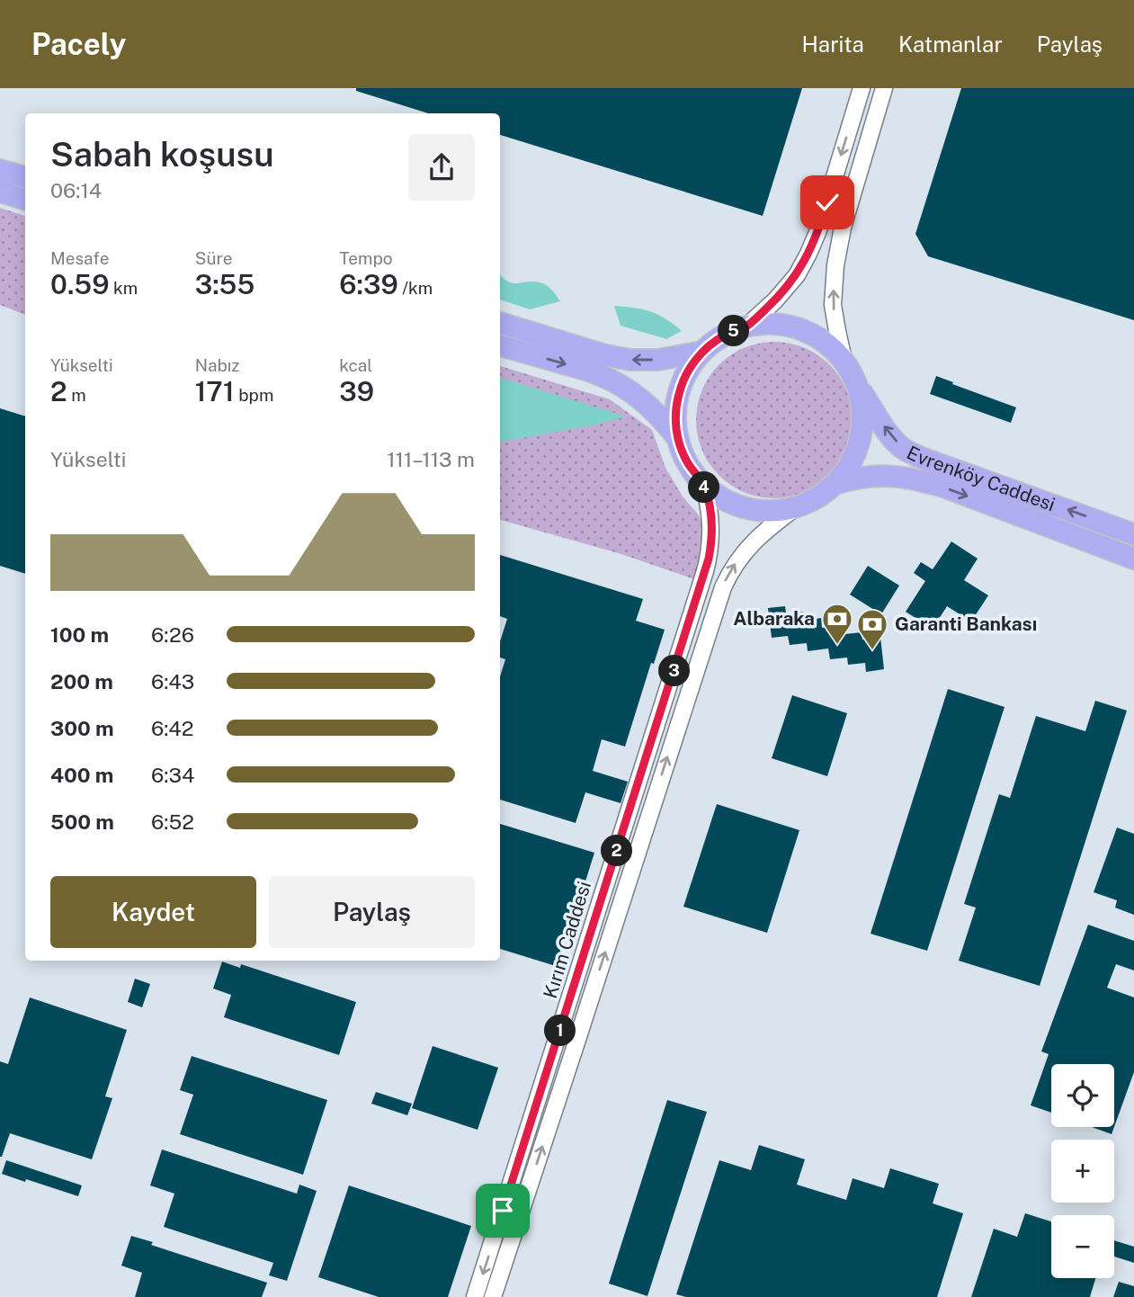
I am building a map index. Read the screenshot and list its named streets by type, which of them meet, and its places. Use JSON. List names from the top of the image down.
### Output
{
  "streets": {
    "main road": ["Evrenköy Caddesi"],
    "street": ["Kırım Caddesi"]
  },
  "crossings": [
    ["Evrenköy Caddesi", "Kırım Caddesi"]
  ],
  "places": {
    "bank": ["Albaraka", "Garanti Bankası"]
  },
  "page": {
    "header": "Pacely",
    "nav": ["Harita", "Katmanlar", "Paylaş"],
    "heading": ["Sabah koşusu", "06:14"],
    "stats": [
      ["Mesafe", "0.59 km"],
      ["Süre", "3:55"],
      ["Tempo", "6:39 /km"],
      ["Yükselti", "2 m"],
      ["Nabız", "171 bpm"],
      ["kcal", "39"]
    ],
    "pins": [
      "5",
      "4",
      "3",
      "2",
      "1"
    ],
    "chart": ["Yükselti", "111–113 m"],
    "list": [
      {
        "name": "100 m",
        "note": "6:26"
      },
      {
        "name": "200 m",
        "note": "6:43"
      },
      {
        "name": "300 m",
        "note": "6:42"
      },
      {
        "name": "400 m",
        "note": "6:34"
      },
      {
        "name": "500 m",
        "note": "6:52"
      }
    ],
    "buttons": ["Kaydet", "Paylaş"],
    "map_buttons": ["+", "−"]
  }
}
